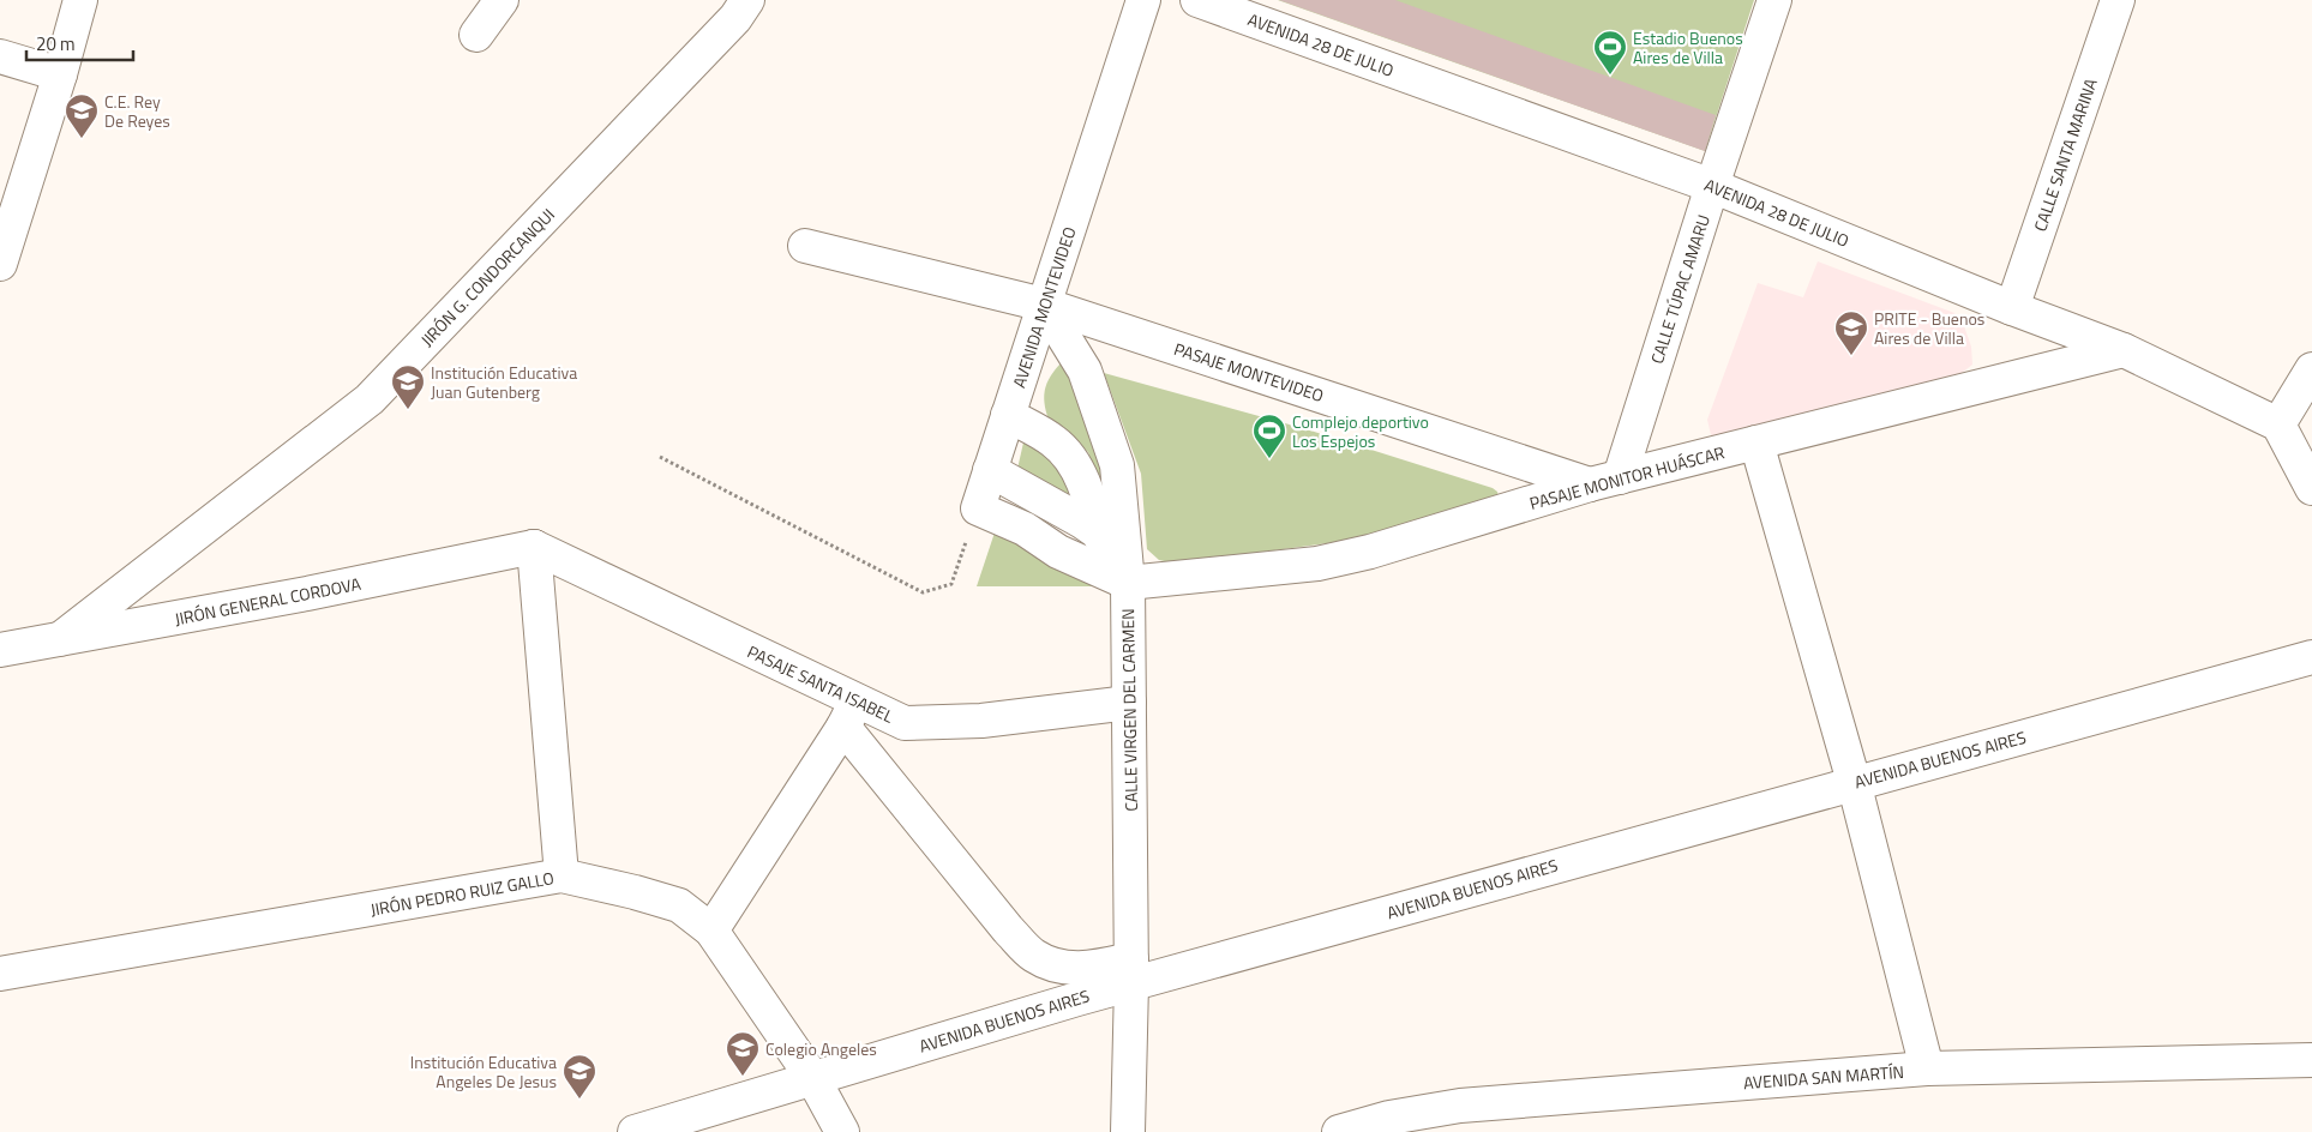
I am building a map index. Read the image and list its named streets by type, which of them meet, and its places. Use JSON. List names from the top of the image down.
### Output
{
  "streets": {
    "street": [
      "AVENIDA 28 DE JULIO",
      "CALLE SANTA MARINA",
      "JIRÓN G. CONDORCANQUI",
      "CALLE TÚPAC AMARU",
      "AVENIDA MONTEVIDEO",
      "PASAJE MONTEVIDEO",
      "PASAJE MONITOR HUÁSCAR",
      "JIRÓN GENERAL CORDOVA",
      "PASAJE SANTA ISABEL",
      "CALLE VIRGEN DEL CARMEN",
      "AVENIDA BUENOS AIRES",
      "JIRÓN PEDRO RUIZ GALLO",
      "AVENIDA SAN MARTÍN"
    ]
  },
  "crossings": [
    ["AVENIDA 28 DE JULIO", "CALLE SANTA MARINA"],
    ["AVENIDA 28 DE JULIO", "CALLE TÚPAC AMARU"],
    ["AVENIDA 28 DE JULIO", "PASAJE MONITOR HUÁSCAR"],
    ["JIRÓN G. CONDORCANQUI", "JIRÓN GENERAL CORDOVA"],
    ["CALLE TÚPAC AMARU", "PASAJE MONTEVIDEO"],
    ["CALLE TÚPAC AMARU", "PASAJE MONITOR HUÁSCAR"],
    ["AVENIDA MONTEVIDEO", "PASAJE MONTEVIDEO"],
    ["AVENIDA MONTEVIDEO", "CALLE VIRGEN DEL CARMEN"],
    ["PASAJE MONTEVIDEO", "PASAJE MONITOR HUÁSCAR"],
    ["PASAJE MONTEVIDEO", "CALLE VIRGEN DEL CARMEN"],
    ["PASAJE MONITOR HUÁSCAR", "CALLE VIRGEN DEL CARMEN"],
    ["JIRÓN GENERAL CORDOVA", "PASAJE SANTA ISABEL"],
    ["PASAJE SANTA ISABEL", "CALLE VIRGEN DEL CARMEN"],
    ["CALLE VIRGEN DEL CARMEN", "AVENIDA BUENOS AIRES"],
    ["AVENIDA BUENOS AIRES", "JIRÓN PEDRO RUIZ GALLO"]
  ],
  "places": {
    "sports": ["Estadio Buenos Aires de Villa", "Complejo deportivo Los Espejos"],
    "school or university": [
      "C.E. Rey De Reyes",
      "PRITE - Buenos Aires de Villa",
      "Institución Educativa Juan Gutenberg",
      "Colegio Angeles",
      "Institución Educativa Angeles De Jesus"
    ]
  },
  "scale_bar": "20 m"
}
